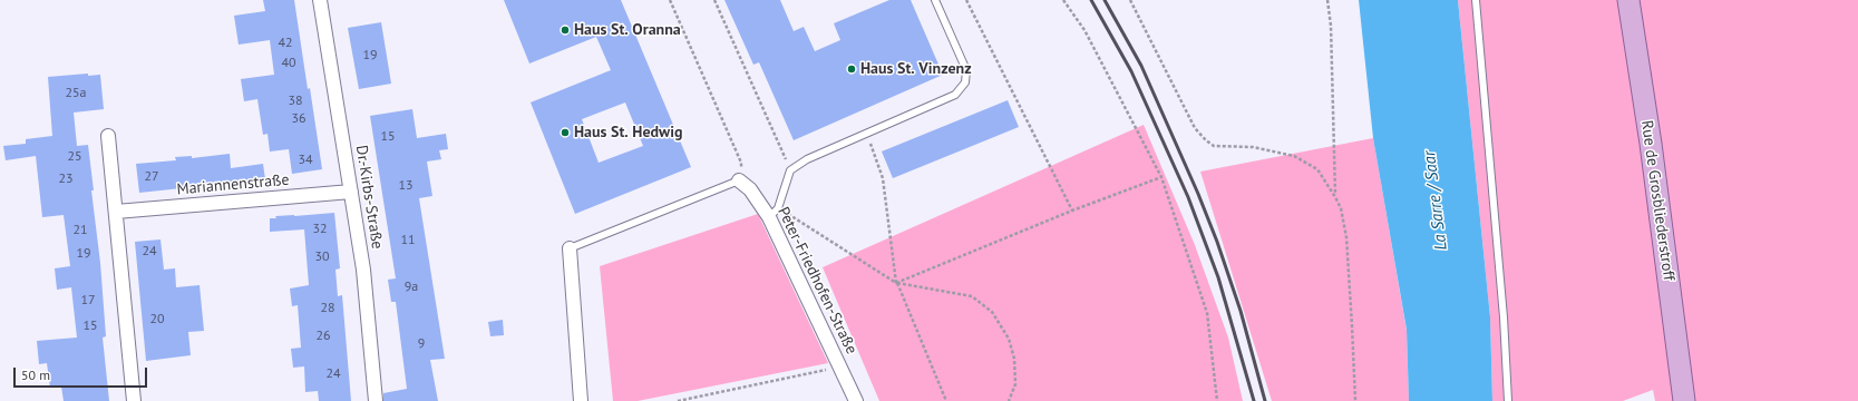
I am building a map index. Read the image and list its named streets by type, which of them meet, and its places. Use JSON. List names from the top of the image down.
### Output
{
  "streets": {
    "main road": ["Rue de Grosbliederstroff"],
    "street": ["Mariannenstraße", "Dr.-Kirbs-Straße", "Peter-Friedhofen-Straße"]
  },
  "crossings": [
    ["Mariannenstraße", "Dr.-Kirbs-Straße"]
  ],
  "water": ["La Sarre / Saar"],
  "places": ["Haus St. Oranna", "Haus St. Vinzenz", "Haus St. Hedwig"],
  "house_numbers": [
    "42",
    "19",
    "40",
    "25a",
    "38",
    "36",
    "15",
    "25",
    "34",
    "27",
    "23",
    "13",
    "32",
    "21",
    "11",
    "24",
    "19",
    "30",
    "9a",
    "17",
    "28",
    "20",
    "15",
    "26",
    "9",
    "24"
  ],
  "scale_bar": "50 m"
}
